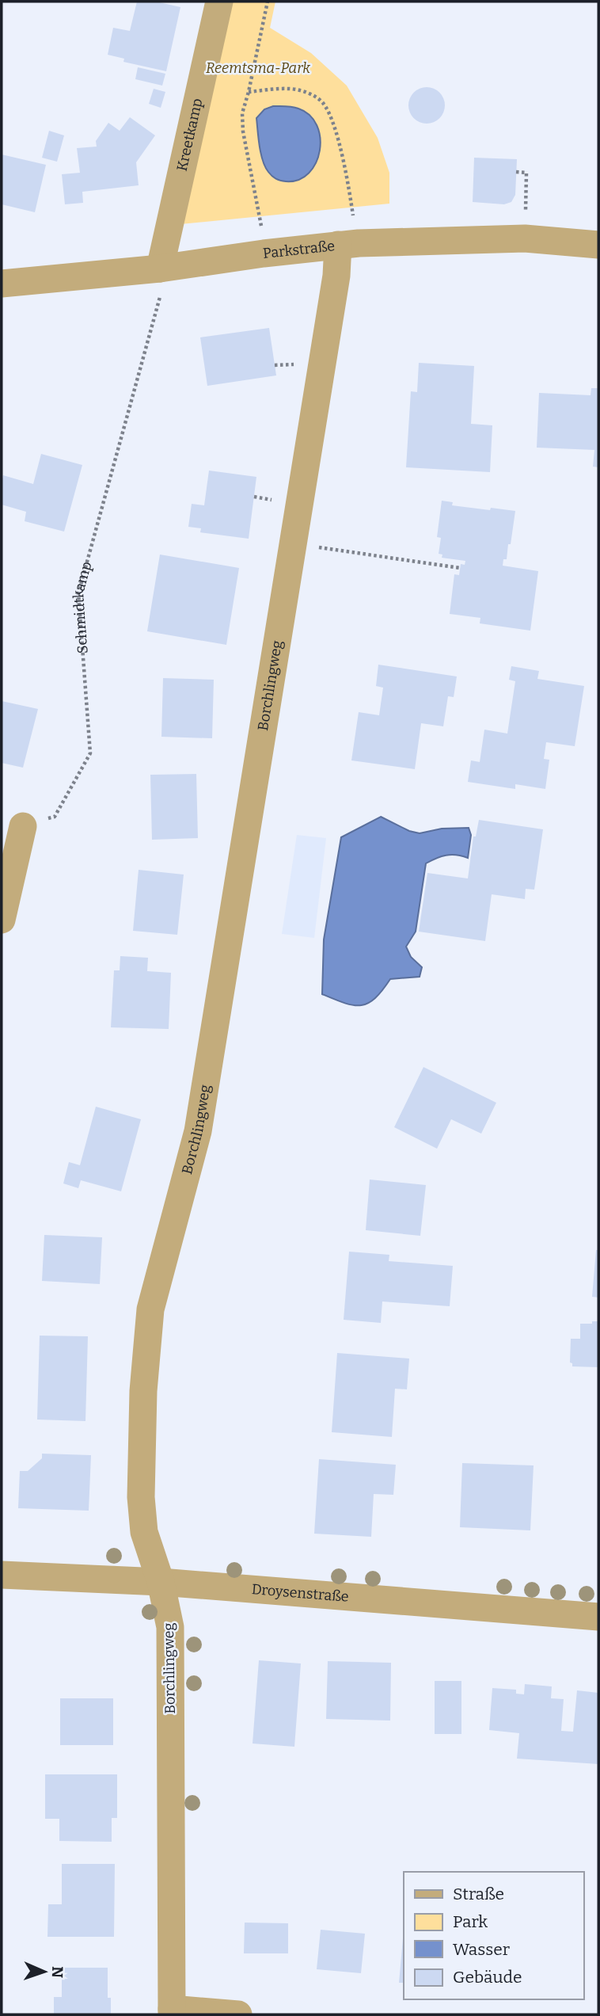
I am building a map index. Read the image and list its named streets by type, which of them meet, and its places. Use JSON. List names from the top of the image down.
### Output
{
  "streets": {
    "street": [
      "Kreetkamp",
      "Parkstraße",
      "Borchlingweg",
      "Droysenstraße"
    ],
    "path": ["Schmidtkamp"]
  },
  "crossings": [
    ["Kreetkamp", "Parkstraße"],
    ["Kreetkamp", "Schmidtkamp"],
    ["Parkstraße", "Schmidtkamp"],
    ["Parkstraße", "Borchlingweg"],
    ["Borchlingweg", "Droysenstraße"]
  ],
  "parks": ["Reemtsma-Park"],
  "legend": [
    "Straße",
    "Park",
    "Wasser",
    "Gebäude"
  ],
  "north": "right"
}
